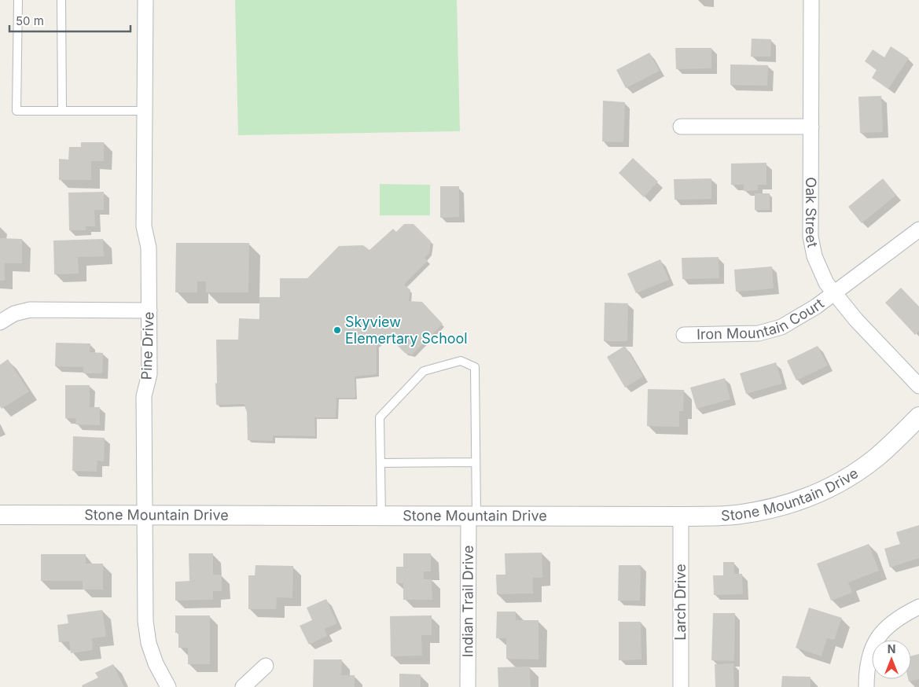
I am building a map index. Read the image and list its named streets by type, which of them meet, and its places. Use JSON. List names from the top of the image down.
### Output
{
  "streets": {
    "street": [
      "Oak Street",
      "Iron Mountain Court",
      "Pine Drive",
      "Stone Mountain Drive",
      "Indian Trail Drive",
      "Larch Drive"
    ]
  },
  "crossings": [
    ["Oak Street", "Iron Mountain Court"],
    ["Pine Drive", "Stone Mountain Drive"],
    ["Stone Mountain Drive", "Indian Trail Drive"],
    ["Stone Mountain Drive", "Larch Drive"]
  ],
  "places": ["Skyview Elemertary School"],
  "scale_bar": "50 m",
  "north": "top"
}
